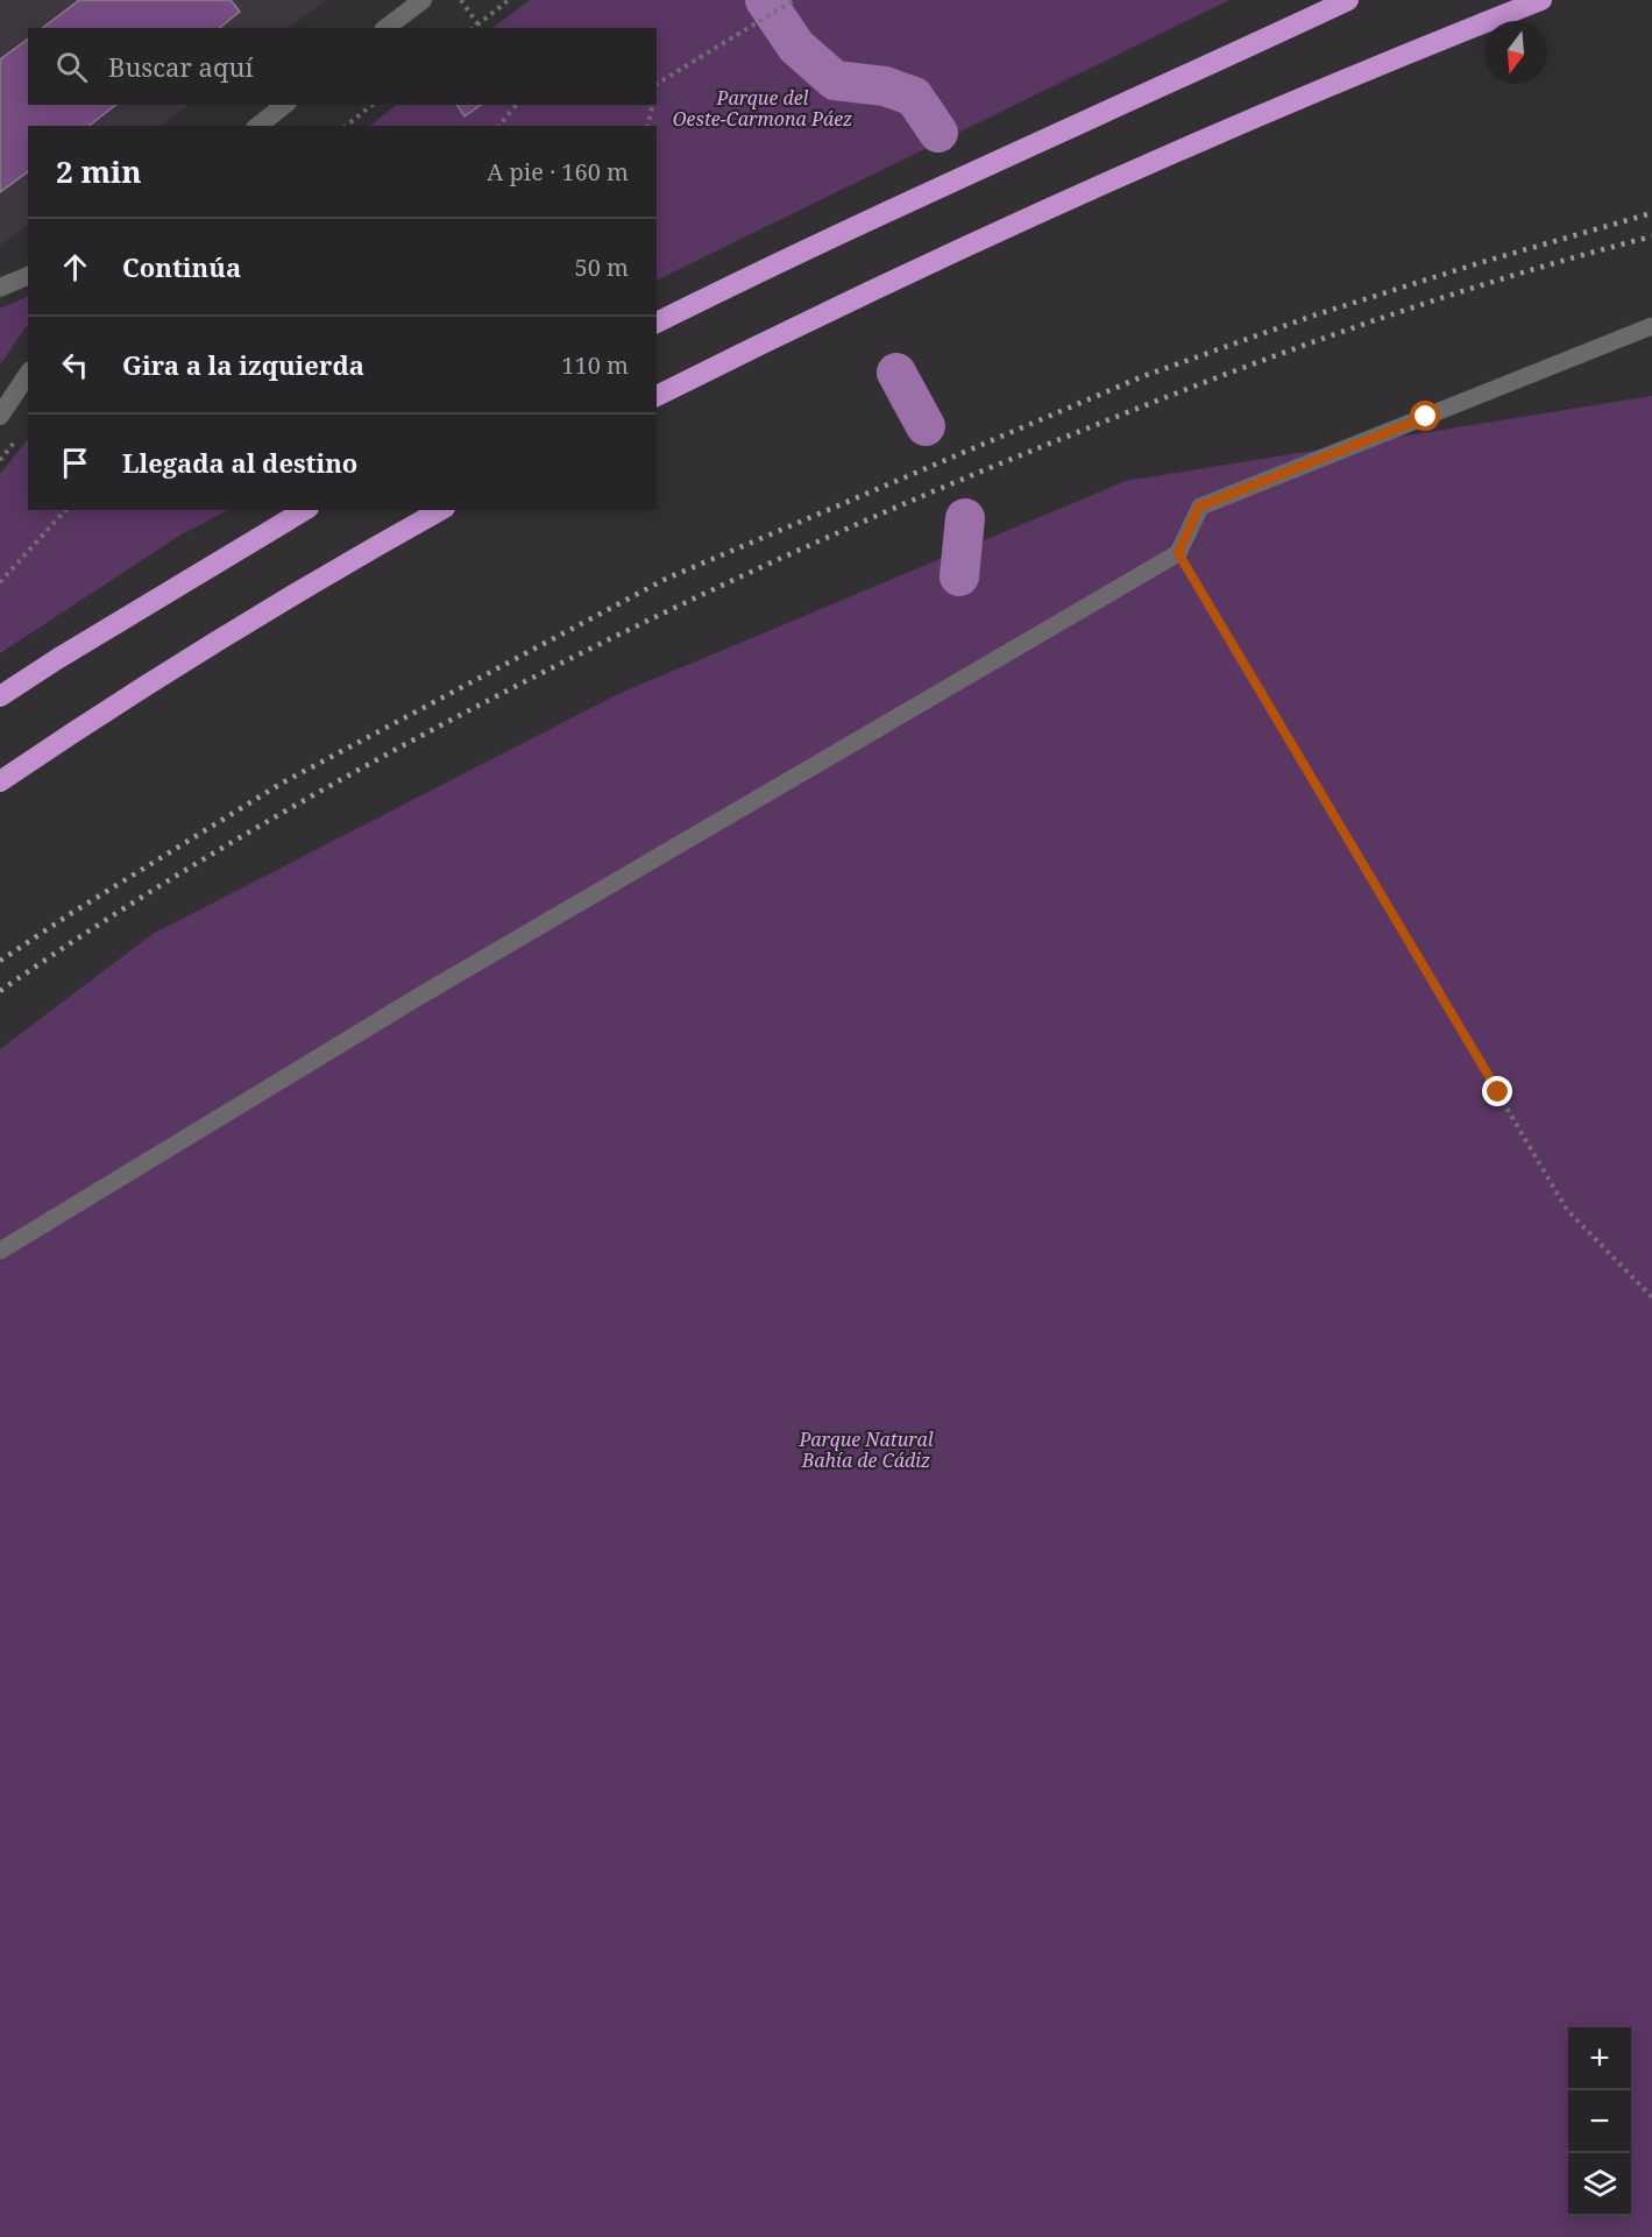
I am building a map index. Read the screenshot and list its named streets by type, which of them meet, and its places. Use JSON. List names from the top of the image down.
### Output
{
  "parks": ["Parque del Oeste-Carmona Páez", "Parque Natural Bahía de Cádiz"],
  "north": "bottom",
  "page": {
    "search": "Buscar aquí",
    "heading": ["2 min", "A pie · 160 m"],
    "list": [
      ["Continúa", "50 m"],
      ["Gira a la izquierda", "110 m"],
      "Llegada al destino"
    ],
    "map_buttons": ["+", "−"]
  }
}
